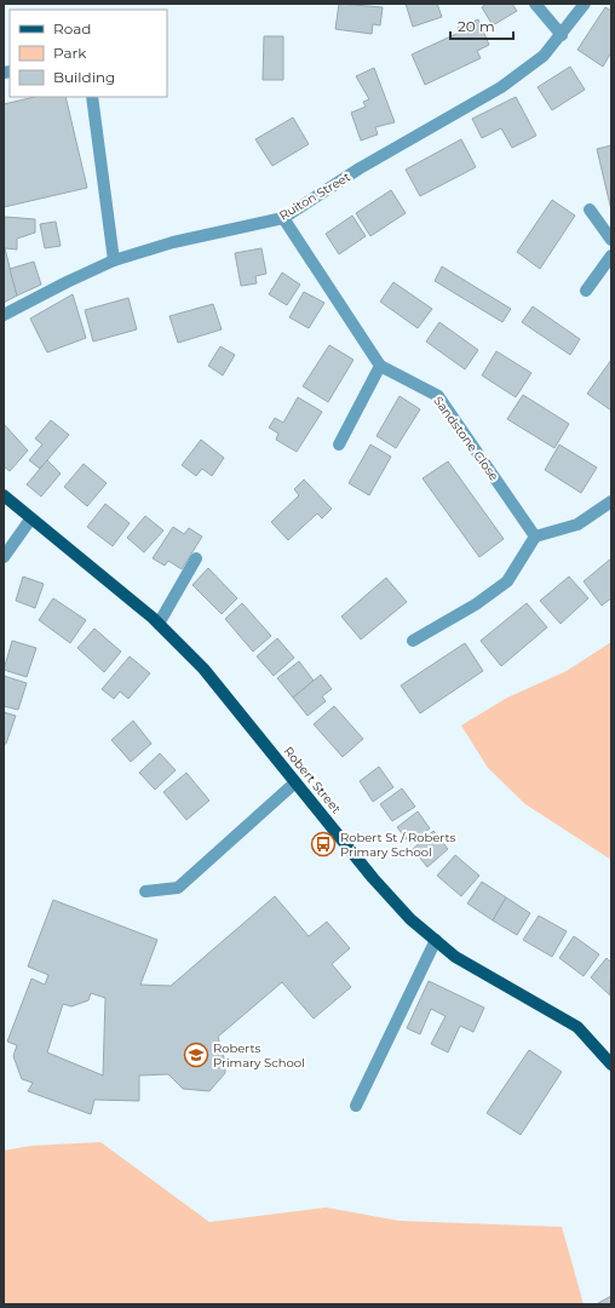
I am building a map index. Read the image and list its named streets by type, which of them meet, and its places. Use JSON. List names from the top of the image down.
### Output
{
  "streets": {
    "main road": ["Robert Street"],
    "street": ["Ruiton Street", "Sandstone Close"]
  },
  "crossings": [
    ["Ruiton Street", "Sandstone Close"]
  ],
  "places": {
    "bus stop": ["Robert St / Roberts Primary School"],
    "school or university": ["Roberts Primary School"]
  },
  "legend": ["Road", "Park", "Building"],
  "scale_bar": "20 m"
}
